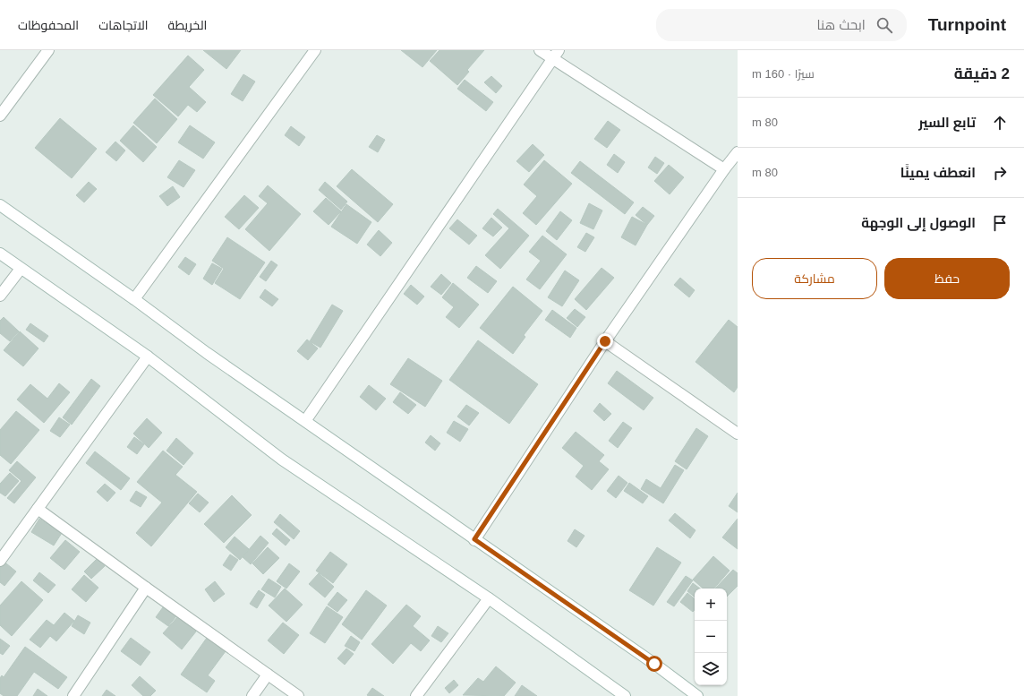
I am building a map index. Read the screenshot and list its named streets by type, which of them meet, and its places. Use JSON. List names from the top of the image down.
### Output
{
  "page": {
    "header": "Turnpoint",
    "search": "ابحث هنا",
    "nav": ["الخريطة", "الاتجاهات", "المحفوظات"],
    "heading": ["2 دقيقة", "سيرًا · 160 m"],
    "list": [
      ["تابع السير", "80 m"],
      ["انعطف يمينًا", "80 m"],
      "الوصول إلى الوجهة"
    ],
    "buttons": ["حفظ", "مشاركة"],
    "map_buttons": ["+", "−"]
  }
}
